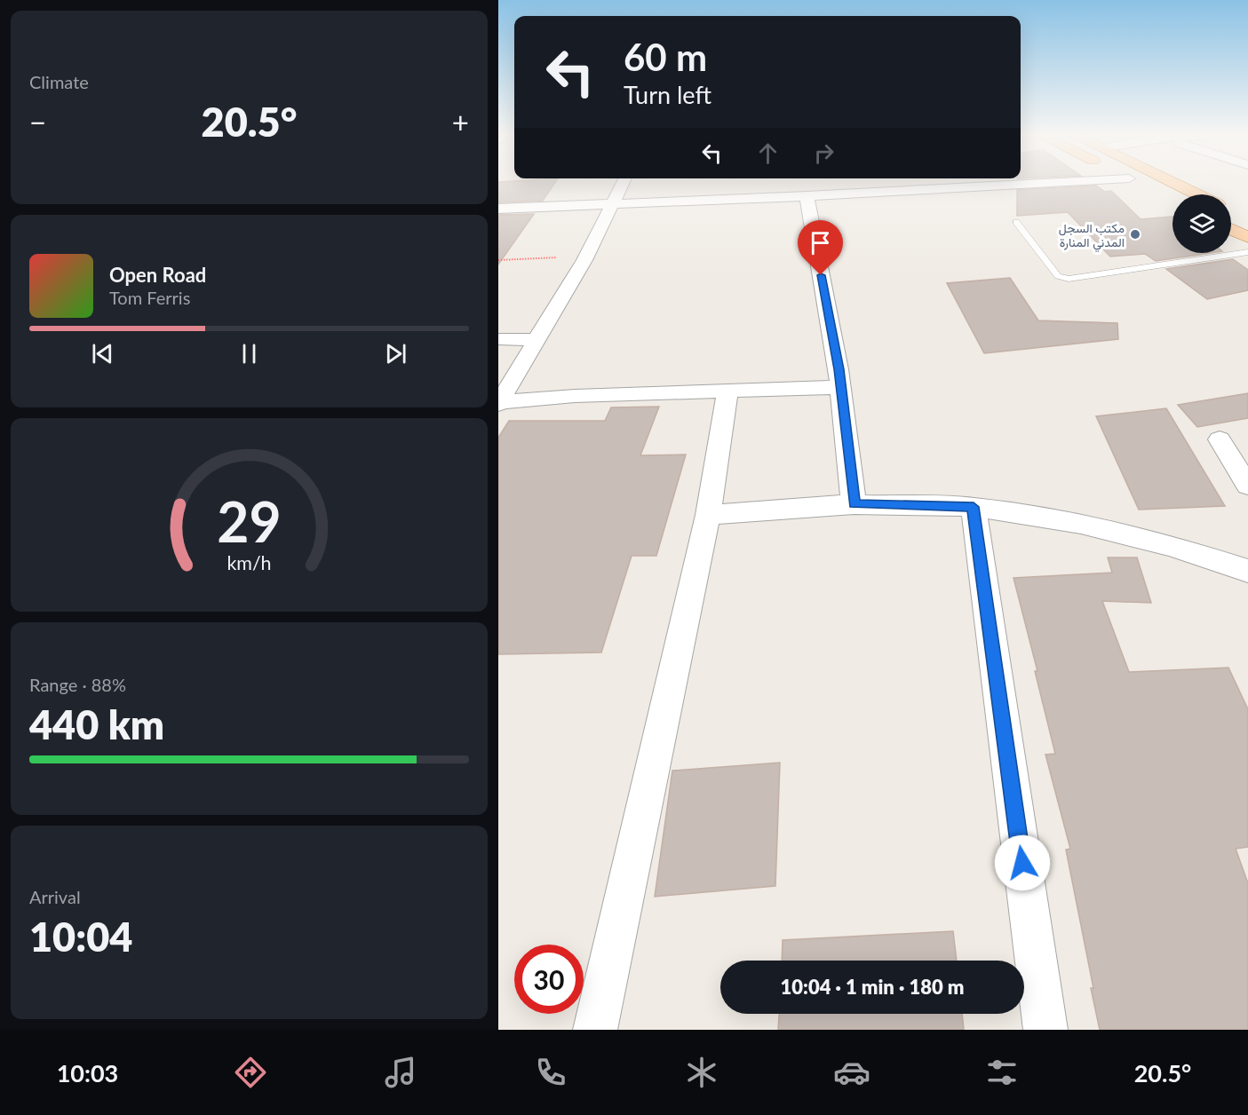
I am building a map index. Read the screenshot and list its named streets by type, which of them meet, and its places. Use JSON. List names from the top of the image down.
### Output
{
  "places": ["مكتب السجل المدني المنارة"],
  "page": {
    "tile": [
      "Climate",
      ["Range · 88%", "440 km"],
      ["Arrival", "10:04"]
    ],
    "turn": ["60 m", "Turn left"],
    "heat": ["−", "20.5°", "+"],
    "song": ["Open Road", "Tom Ferris"],
    "limit": "30",
    "trip": "10:04 · 1 min · 180 m",
    "tabs": ["10:03", "20.5°"],
    "gauge": ["29", "km/h"]
  }
}
